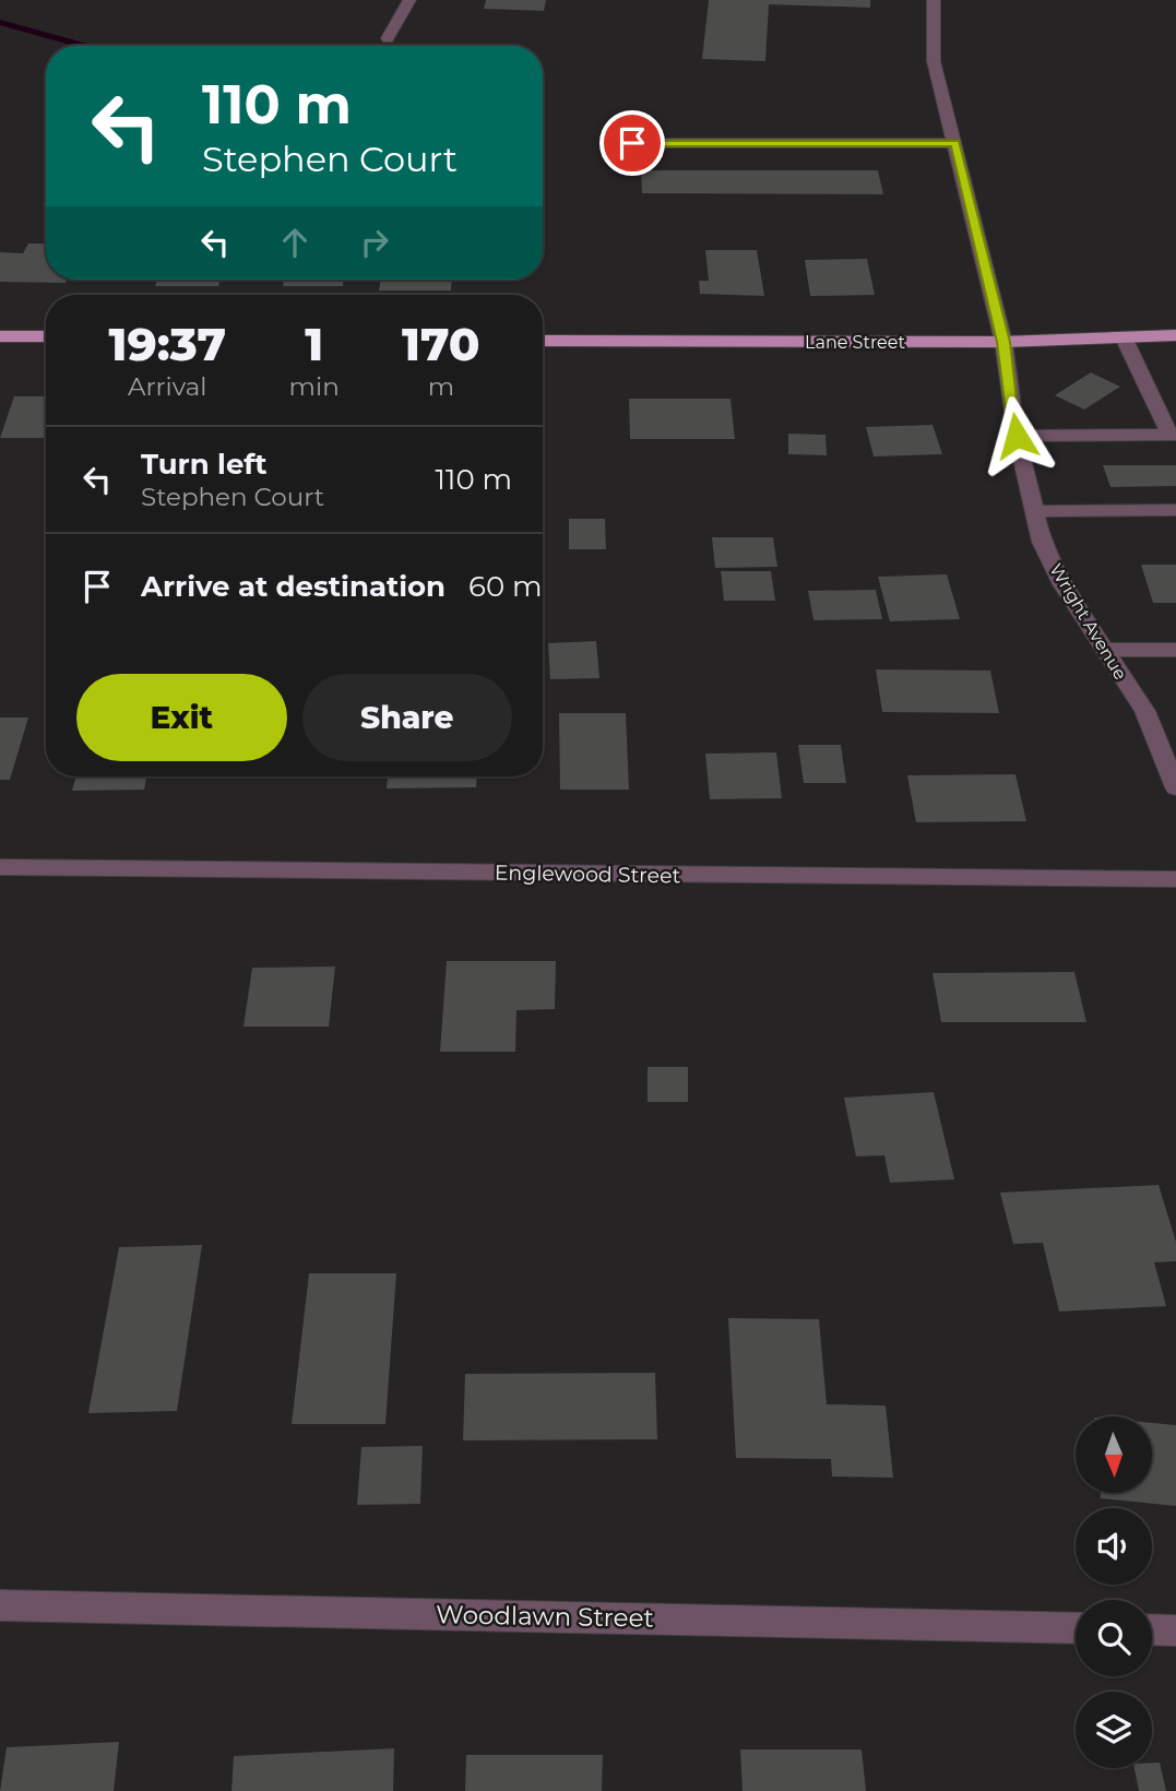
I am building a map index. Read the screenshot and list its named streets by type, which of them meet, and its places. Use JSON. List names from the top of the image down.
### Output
{
  "streets": {
    "main road": ["Lane Street"],
    "street": ["Wright Avenue", "Englewood Street", "Woodlawn Street"]
  },
  "crossings": [
    ["Lane Street", "Wright Avenue"]
  ],
  "north": "bottom",
  "page": {
    "turn": ["110 m", "Stephen Court"],
    "eta": [
      "19:37",
      "Arrival",
      "1",
      "min",
      "170",
      "m"
    ],
    "list": [
      {
        "name": "Turn left",
        "note": "Stephen Court",
        "value": "110 m"
      },
      {
        "name": "Arrive at destination",
        "value": "60 m"
      }
    ],
    "buttons": ["Exit", "Share"]
  }
}
